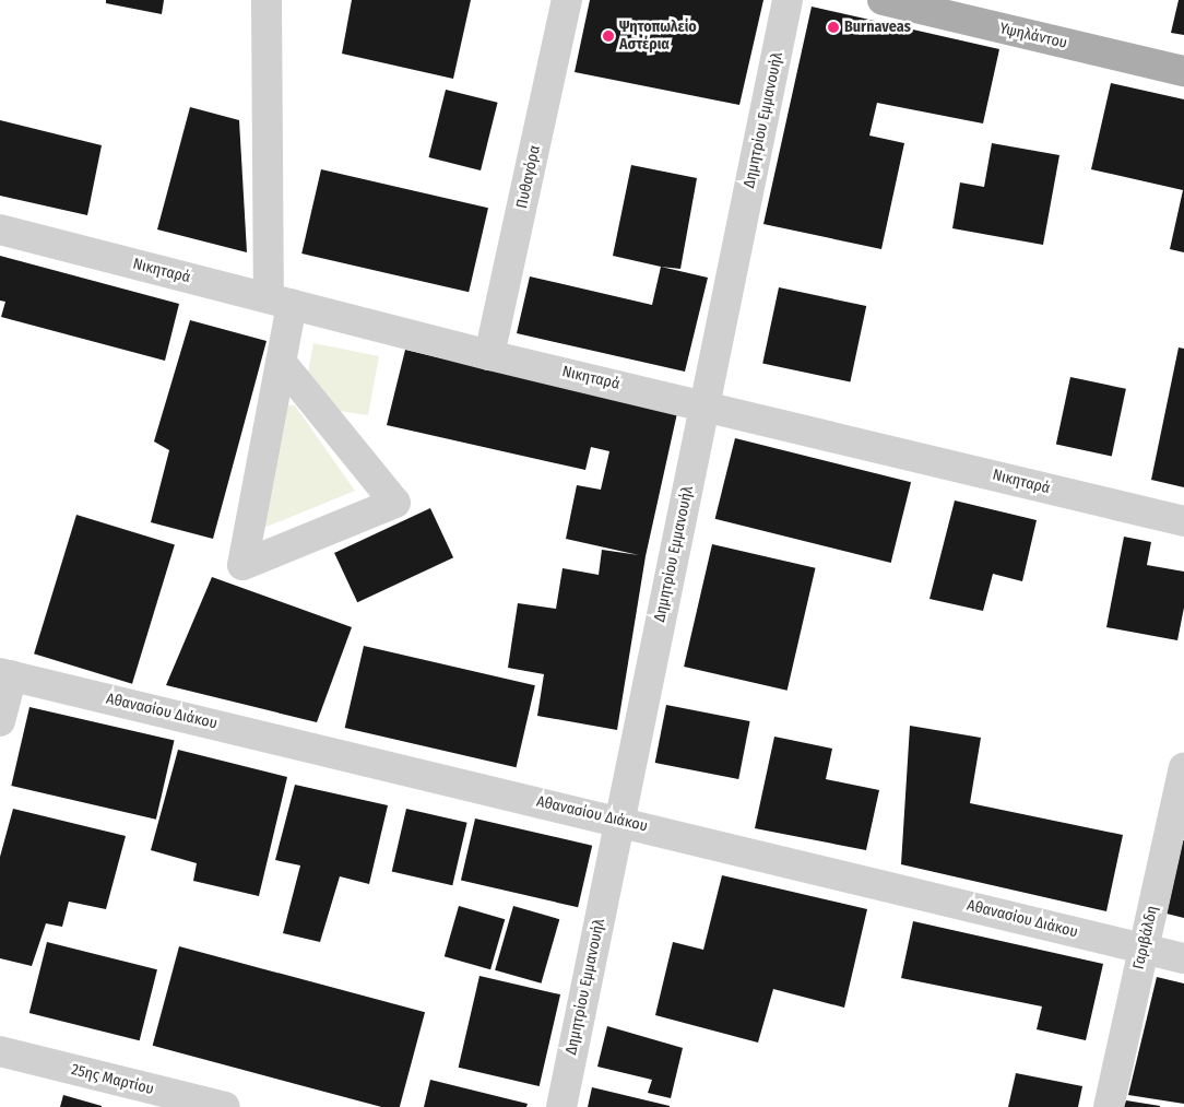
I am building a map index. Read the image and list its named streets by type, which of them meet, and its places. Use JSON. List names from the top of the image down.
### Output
{
  "streets": {
    "main road": ["Υψηλάντου"],
    "street": [
      "Δημητρίου Εμμανουήλ",
      "Πυθαγόρα",
      "Νικηταρά",
      "Αθανασίου Διάκου",
      "Γαριβάλδη",
      "25ης Μαρτίου"
    ]
  },
  "crossings": [
    ["Δημητρίου Εμμανουήλ", "Νικηταρά"],
    ["Δημητρίου Εμμανουήλ", "Αθανασίου Διάκου"],
    ["Πυθαγόρα", "Νικηταρά"],
    ["Αθανασίου Διάκου", "Γαριβάλδη"]
  ],
  "places": ["Burnaveas", "Ψητοπωλείο Αστέρια"]
}
